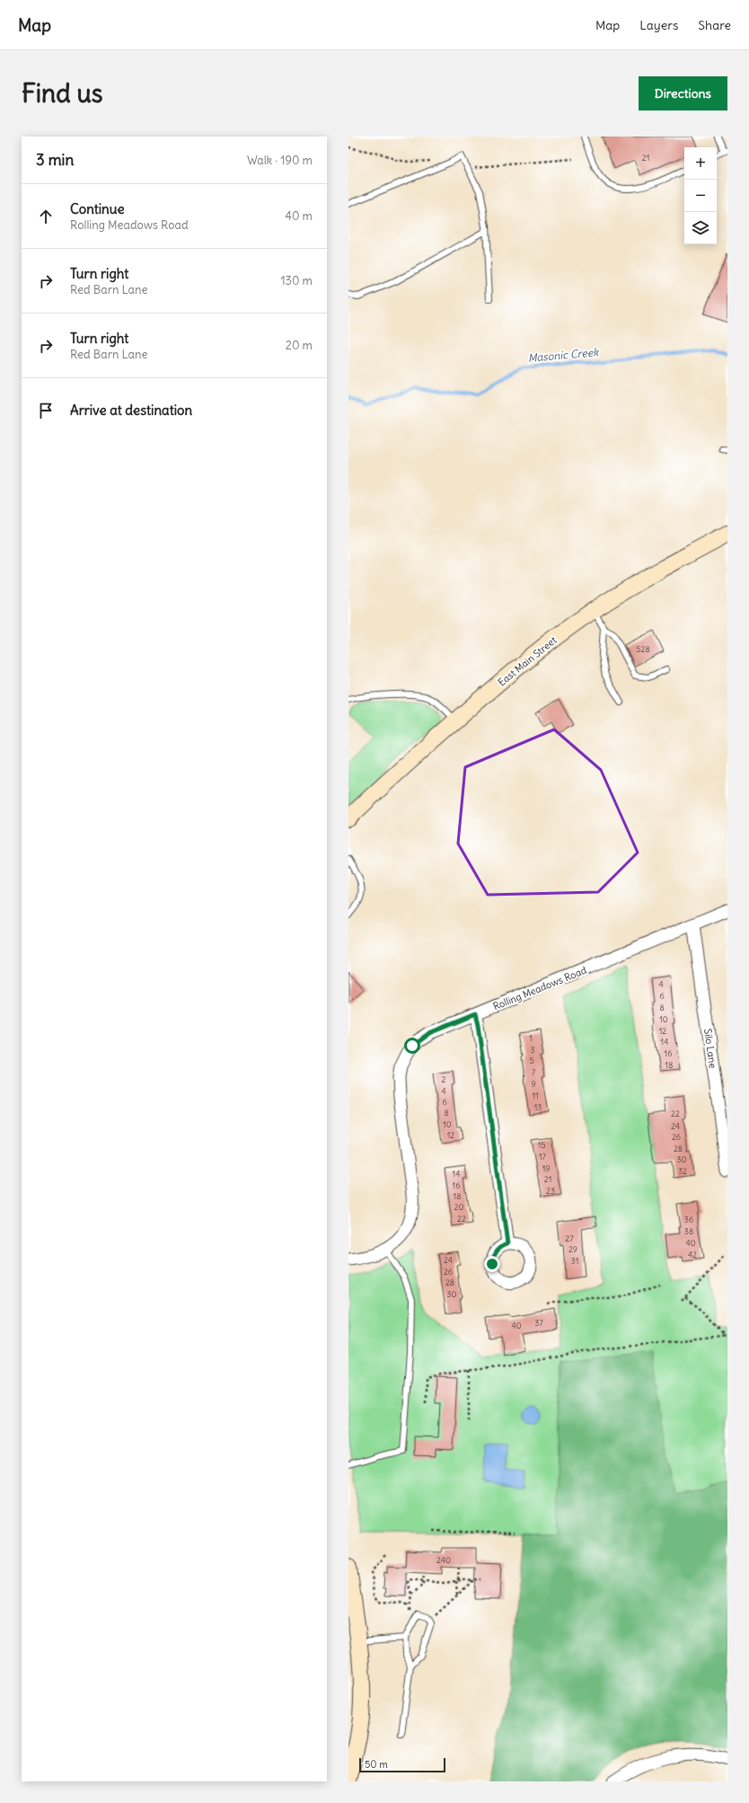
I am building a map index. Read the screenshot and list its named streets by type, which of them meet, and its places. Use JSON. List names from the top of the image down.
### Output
{
  "streets": {
    "main road": ["East Main Street"],
    "street": ["Rolling Meadows Road", "Silo Lane"]
  },
  "crossings": [
    ["Rolling Meadows Road", "Silo Lane"]
  ],
  "water": ["Masonic Creek"],
  "house_numbers": [
    "21",
    "528",
    "4",
    "6",
    "8",
    "10",
    "12",
    "1",
    "14",
    "3",
    "16",
    "5",
    "18",
    "7",
    "2",
    "9",
    "4",
    "11",
    "6",
    "13",
    "8",
    "22",
    "10",
    "24",
    "12",
    "26",
    "15",
    "28",
    "17",
    "30",
    "19",
    "32",
    "14",
    "21",
    "16",
    "23",
    "18",
    "20",
    "22",
    "36",
    "38",
    "27",
    "40",
    "29",
    "42",
    "24",
    "31",
    "26",
    "28",
    "30",
    "37",
    "40",
    "240"
  ],
  "scale_bar": "50 m",
  "page": {
    "header": "Map",
    "nav": ["Map", "Layers", "Share"],
    "buttons": "Directions",
    "title": "Find us",
    "heading": ["3 min", "Walk · 190 m"],
    "map_buttons": ["+", "−"],
    "list": [
      ["Continue", "Rolling Meadows Road", "40 m"],
      ["Turn right", "Red Barn Lane", "130 m"],
      ["Turn right", "Red Barn Lane", "20 m"],
      "Arrive at destination"
    ],
    "scale": "50 m"
  }
}
